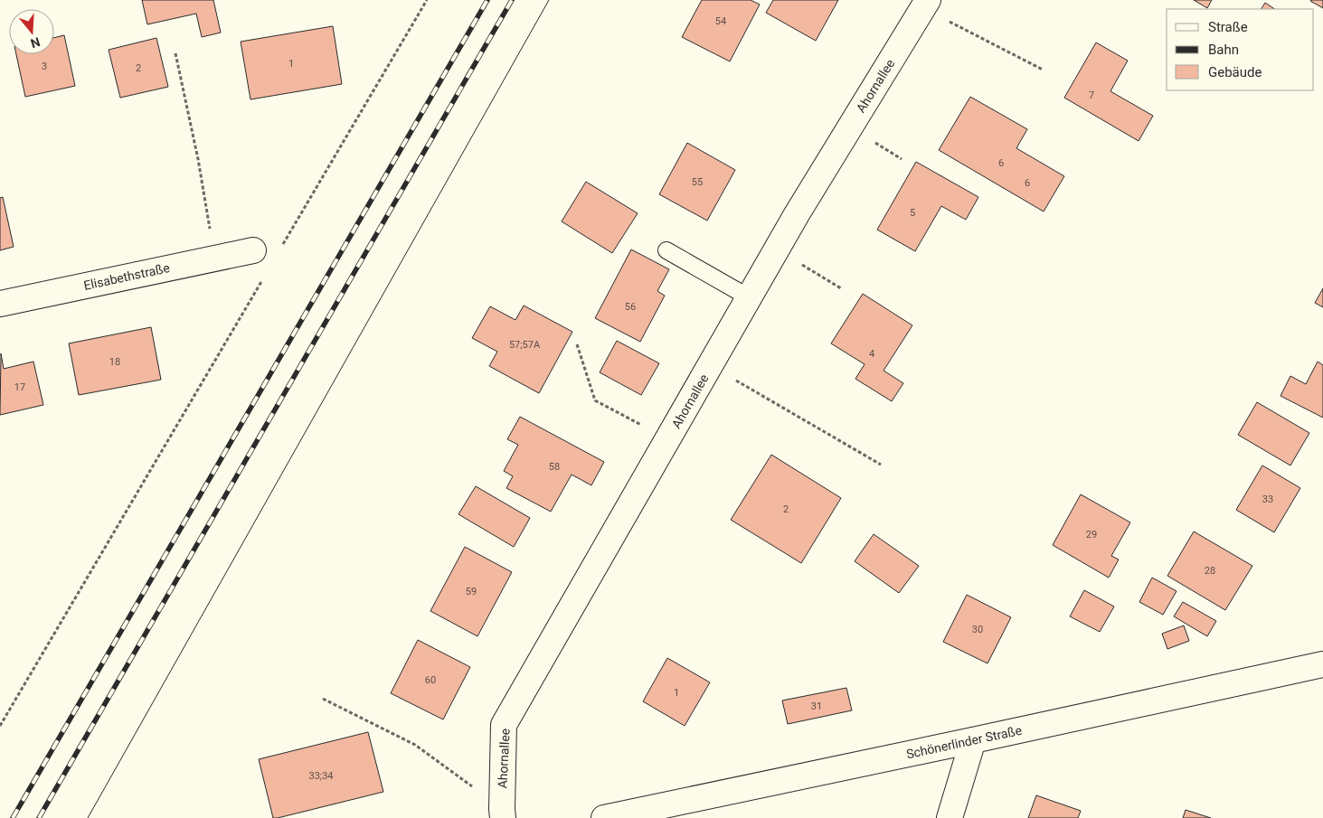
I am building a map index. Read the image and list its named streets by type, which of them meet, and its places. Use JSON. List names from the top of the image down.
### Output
{
  "streets": {
    "street": ["Ahornallee", "Elisabethstraße", "Schönerlinder Straße"]
  },
  "house_numbers": [
    "54",
    "1",
    "3",
    "2",
    "7",
    "6",
    "55",
    "6",
    "5",
    "56",
    "57;57A",
    "4",
    "18",
    "17",
    "58",
    "33",
    "2",
    "29",
    "28",
    "59",
    "30",
    "60",
    "1",
    "31",
    "33;34"
  ],
  "legend": ["Straße", "Bahn", "Gebäude"],
  "north": "bottom"
}
